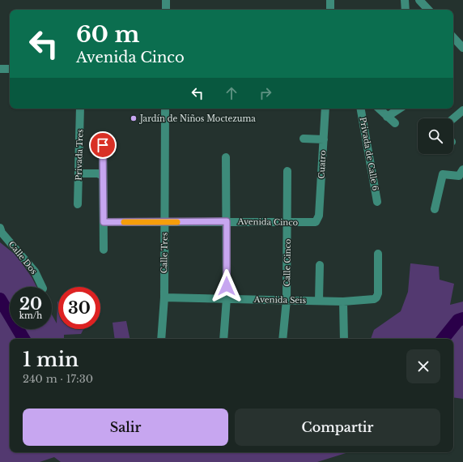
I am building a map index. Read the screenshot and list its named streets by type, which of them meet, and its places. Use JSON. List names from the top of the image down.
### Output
{
  "streets": {
    "street": [
      "Privada de Calle 6",
      "Privada Tres",
      "Cuatro",
      "Avenida Cinco",
      "Calle Tres",
      "Calle Dos",
      "Calle Cinco",
      "Avenida Seis"
    ]
  },
  "crossings": [
    ["Cuatro", "Avenida Cinco"],
    ["Avenida Cinco", "Calle Tres"],
    ["Avenida Cinco", "Calle Cinco"],
    ["Calle Tres", "Avenida Seis"],
    ["Calle Cinco", "Avenida Seis"]
  ],
  "places": ["Jardín de Niños Moctezuma"],
  "page": {
    "turn": ["60 m", "Avenida Cinco"],
    "speed": "20 km/h",
    "limit": "30",
    "heading": ["1 min", "240 m · 17:30"],
    "buttons": ["Salir", "Compartir"]
  }
}
